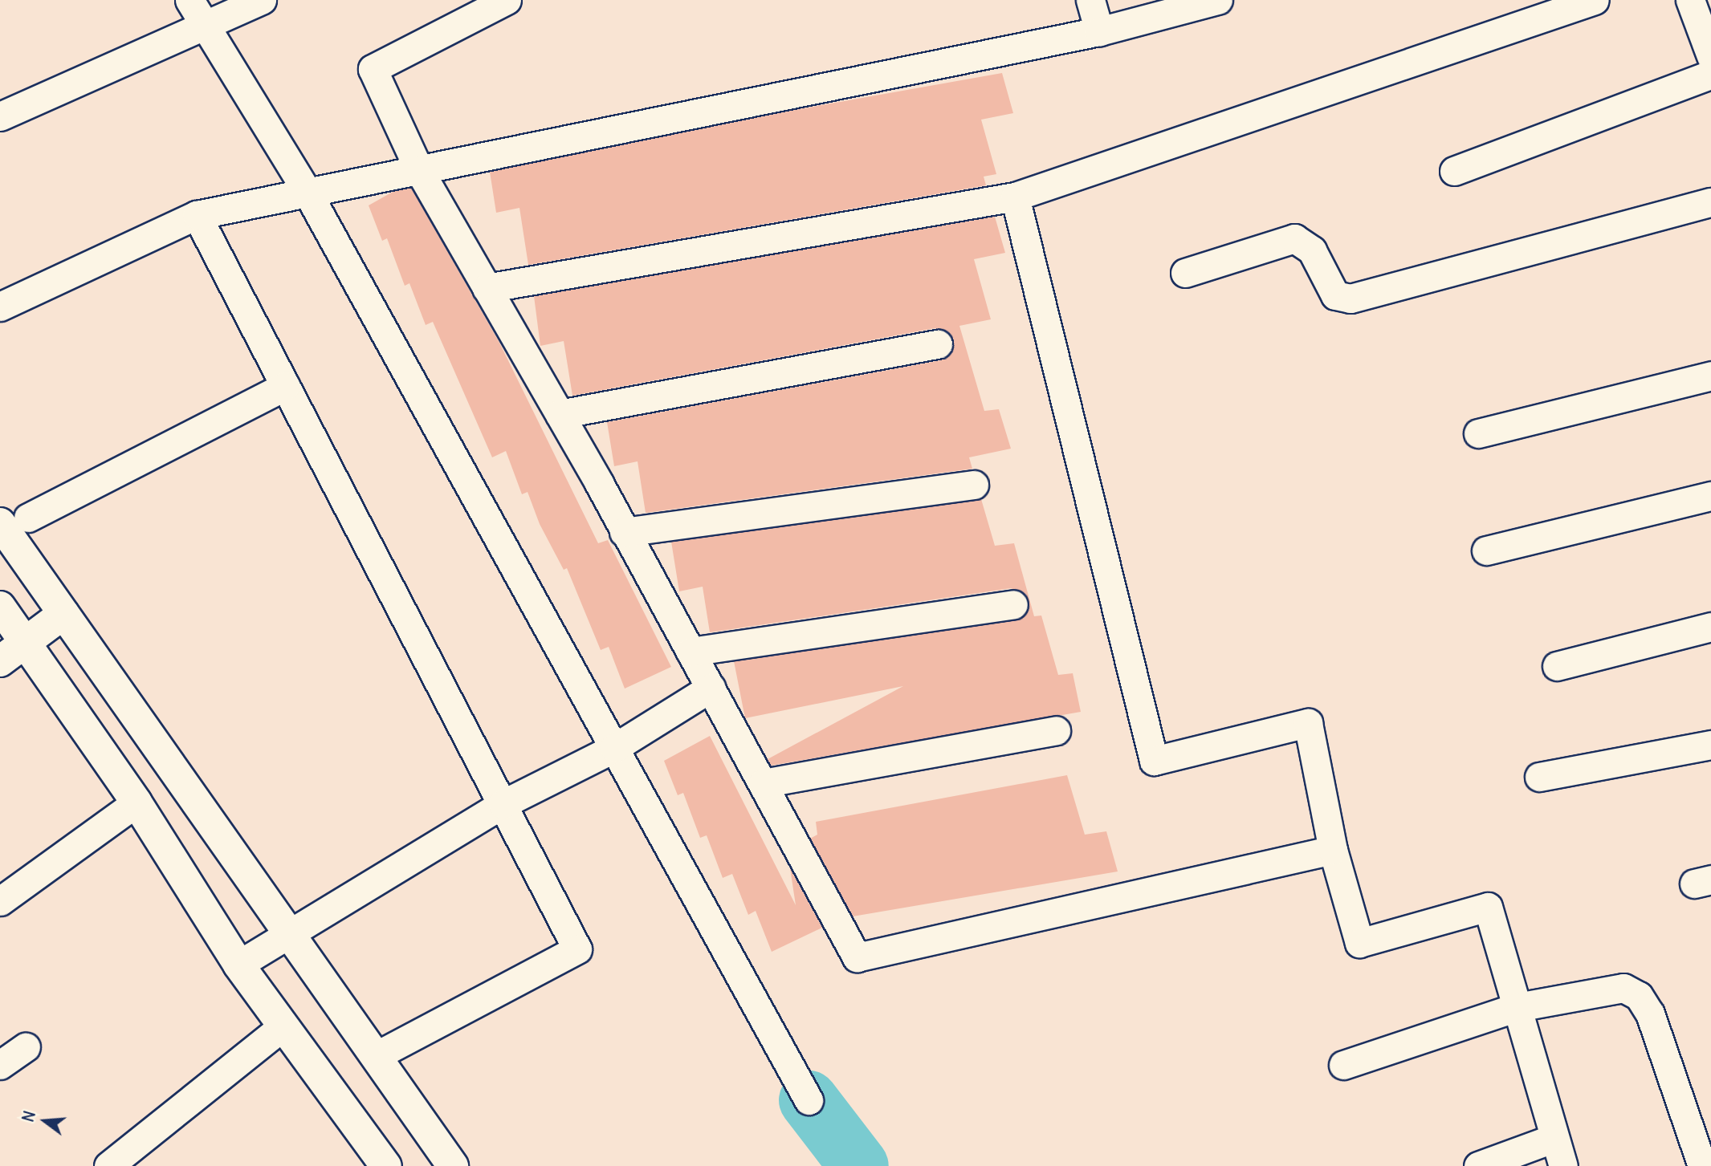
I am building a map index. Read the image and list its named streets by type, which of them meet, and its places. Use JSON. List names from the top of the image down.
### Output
{
  "north": "left"
}
